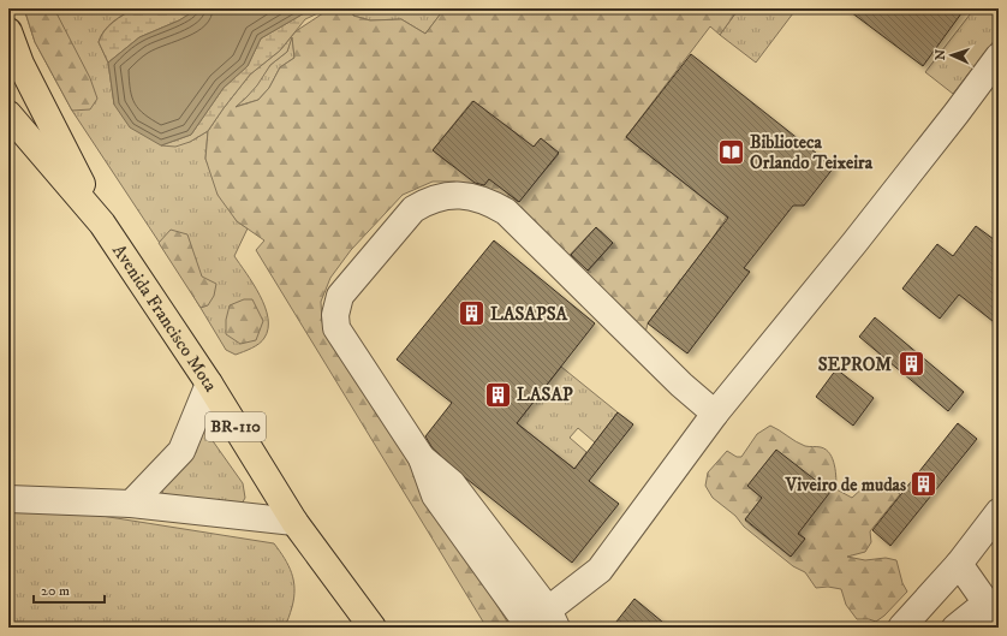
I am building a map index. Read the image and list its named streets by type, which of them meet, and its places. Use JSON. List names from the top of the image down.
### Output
{
  "streets": {
    "main road": ["Avenida Francisco Mota", "BR-110"]
  },
  "crossings": [
    ["Avenida Francisco Mota", "BR-110"]
  ],
  "places": {
    "library": ["Biblioteca Orlando Teixeira"],
    "building": [
      "LASAPSA",
      "SEPROM",
      "LASAP",
      "Viveiro de mudas"
    ]
  },
  "scale_bar": "20 m",
  "north": "left"
}
